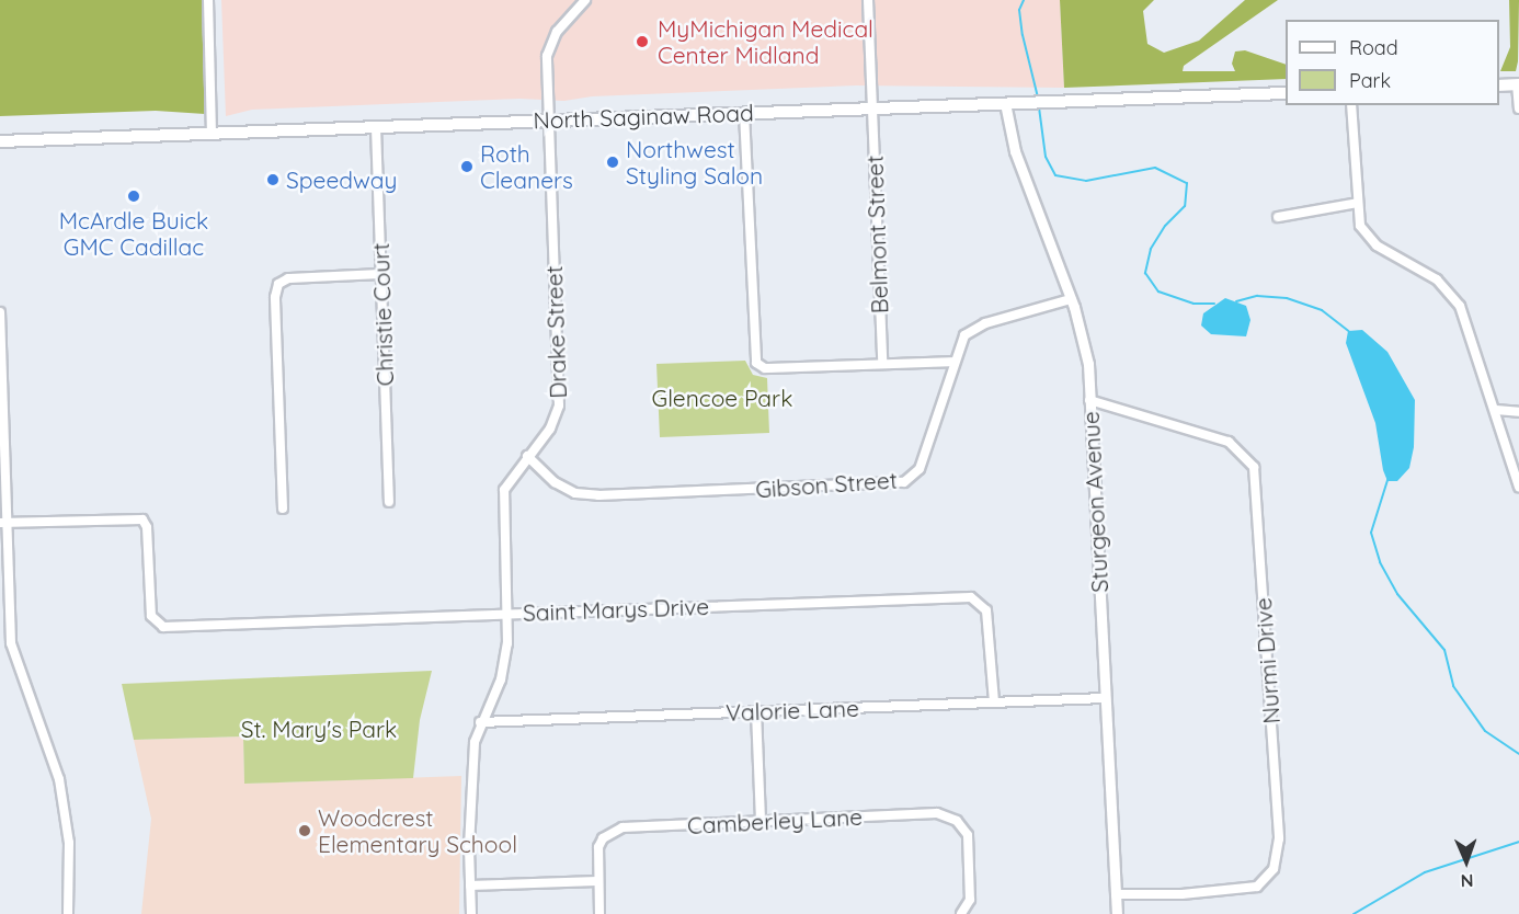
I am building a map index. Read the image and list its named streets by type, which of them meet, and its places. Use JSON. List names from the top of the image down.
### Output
{
  "streets": {
    "main road": ["North Saginaw Road"],
    "street": [
      "Belmont Street",
      "Christie Court",
      "Drake Street",
      "Gibson Street",
      "Sturgeon Avenue",
      "Saint Marys Drive",
      "Nurmi Drive",
      "Valorie Lane",
      "Camberley Lane"
    ]
  },
  "crossings": [
    ["North Saginaw Road", "Belmont Street"],
    ["North Saginaw Road", "Christie Court"],
    ["North Saginaw Road", "Drake Street"],
    ["North Saginaw Road", "Sturgeon Avenue"],
    ["Drake Street", "Gibson Street"],
    ["Drake Street", "Saint Marys Drive"],
    ["Drake Street", "Valorie Lane"],
    ["Gibson Street", "Sturgeon Avenue"],
    ["Sturgeon Avenue", "Nurmi Drive"],
    ["Sturgeon Avenue", "Valorie Lane"],
    ["Saint Marys Drive", "Valorie Lane"]
  ],
  "parks": ["Glencoe Park", "St. Mary's Park"],
  "places": [
    "MyMichigan Medical Center Midland",
    "Northwest Styling Salon",
    "Roth Cleaners",
    "Speedway",
    "McArdle Buick GMC Cadillac",
    "Woodcrest Elementary School"
  ],
  "legend": ["Road", "Park"],
  "north": "bottom"
}
